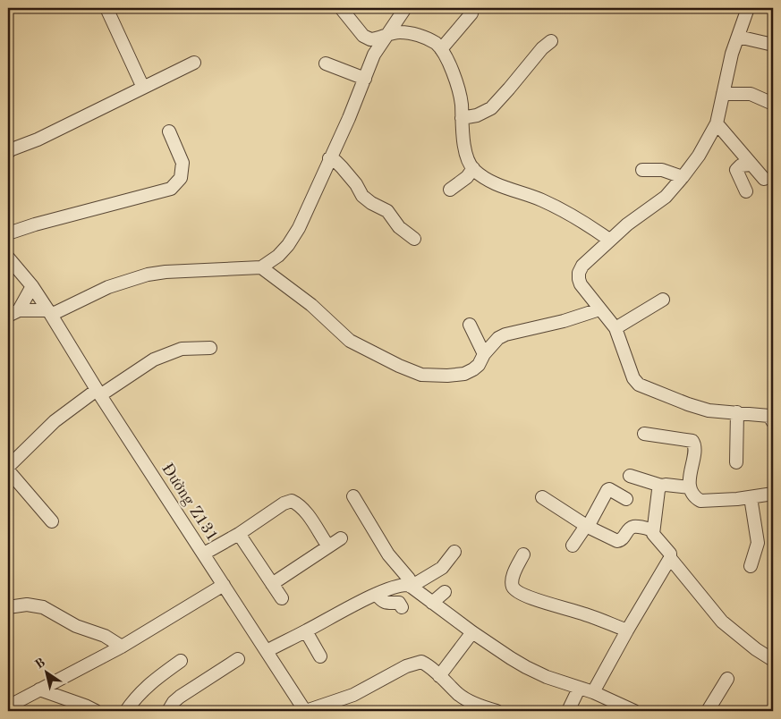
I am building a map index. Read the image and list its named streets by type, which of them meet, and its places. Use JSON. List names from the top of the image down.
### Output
{
  "streets": {
    "street": ["Đường Z131"]
  },
  "north": "top left"
}
